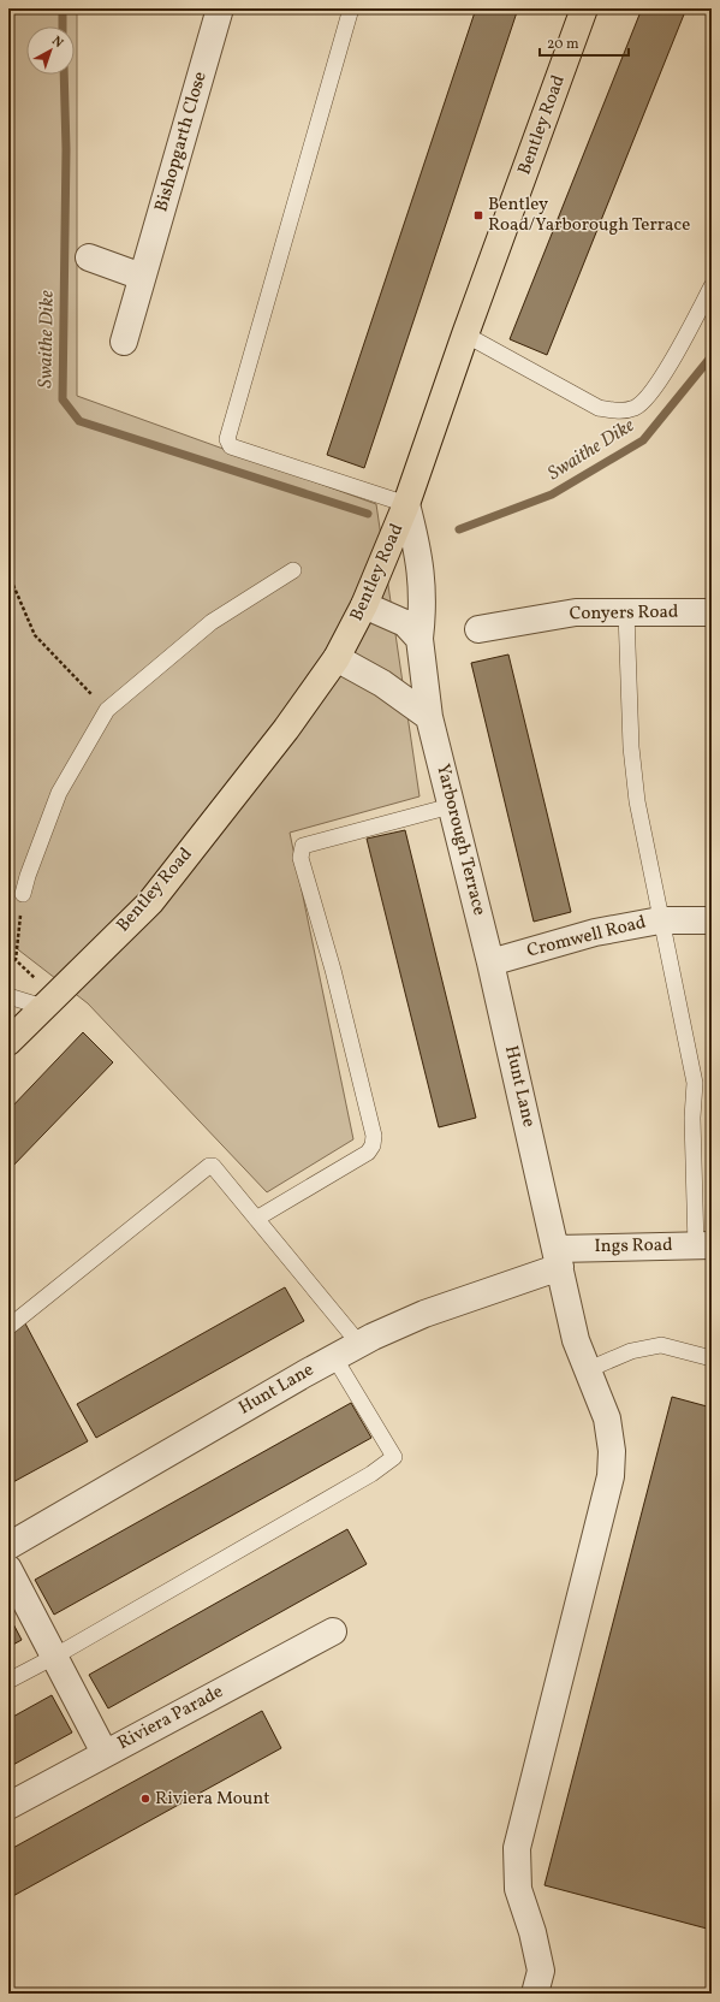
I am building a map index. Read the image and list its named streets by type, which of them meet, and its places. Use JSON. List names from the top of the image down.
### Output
{
  "streets": {
    "highway": ["Bentley Road"],
    "street": [
      "Bishopgarth Close",
      "Conyers Road",
      "Yarborough Terrace",
      "Cromwell Road",
      "Hunt Lane",
      "Ings Road",
      "Riviera Parade"
    ]
  },
  "crossings": [
    ["Bentley Road", "Yarborough Terrace"],
    ["Yarborough Terrace", "Cromwell Road"],
    ["Yarborough Terrace", "Hunt Lane"],
    ["Cromwell Road", "Hunt Lane"],
    ["Hunt Lane", "Ings Road"]
  ],
  "water": ["Swaithe Dike"],
  "places": {
    "transit": ["Bentley Road/Yarborough Terrace"],
    "other": ["Riviera Mount"]
  },
  "scale_bar": "20 m",
  "north": "top right"
}
